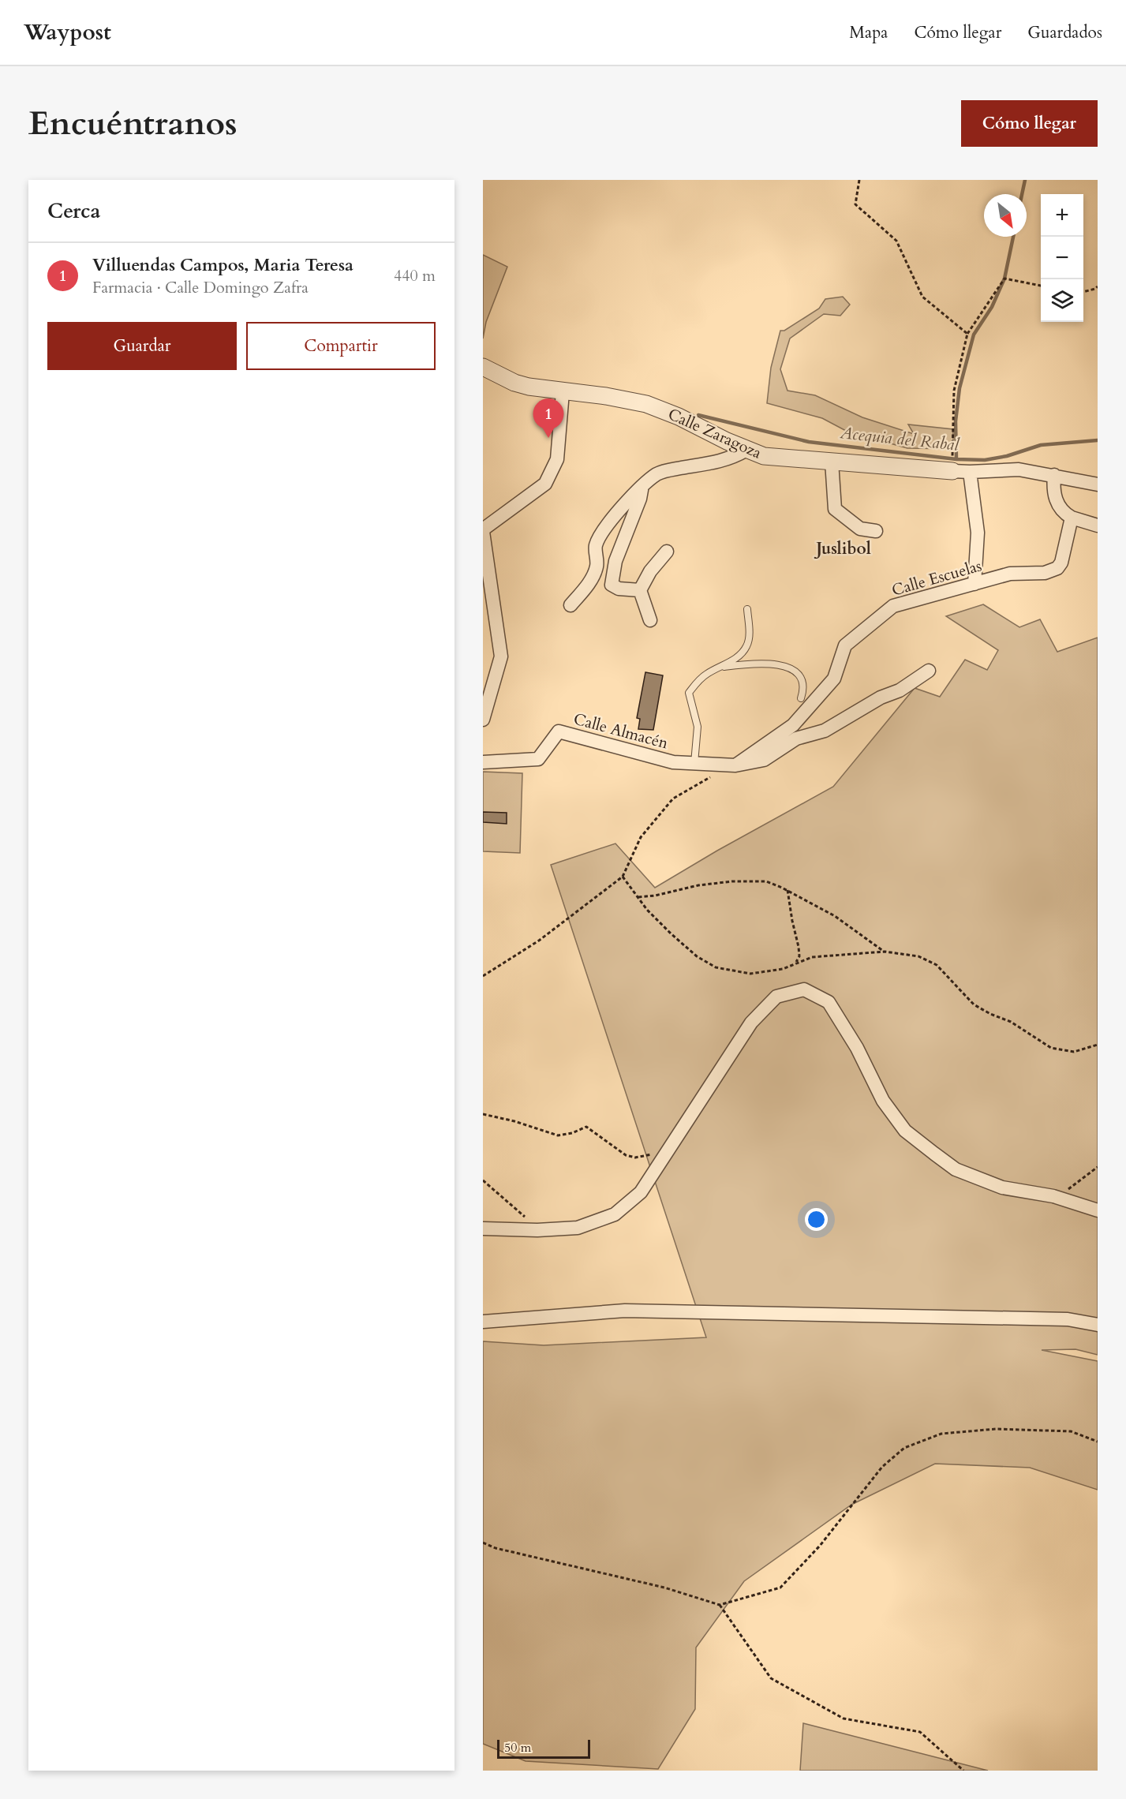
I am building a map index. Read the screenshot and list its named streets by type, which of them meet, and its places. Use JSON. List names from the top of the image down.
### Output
{
  "streets": {
    "street": ["Calle Zaragoza", "Calle Escuelas", "Calle Almacén"]
  },
  "crossings": [
    ["Calle Escuelas", "Calle Almacén"]
  ],
  "districts": ["Juslibol"],
  "water": ["Acequia del Rabal"],
  "scale_bar": "50 m",
  "north": "bottom right",
  "page": {
    "header": "Waypost",
    "nav": ["Mapa", "Cómo llegar", "Guardados"],
    "buttons": [
      "Cómo llegar",
      ["Guardar", "Compartir"]
    ],
    "title": "Encuéntranos",
    "heading": "Cerca",
    "map_buttons": ["+", "−"],
    "list": [
      {
        "mark": "1",
        "name": "Villuendas Campos, Maria Teresa",
        "note": "Farmacia · Calle Domingo Zafra",
        "value": "440 m"
      }
    ],
    "pins": "1",
    "scale": "50 m"
  }
}
